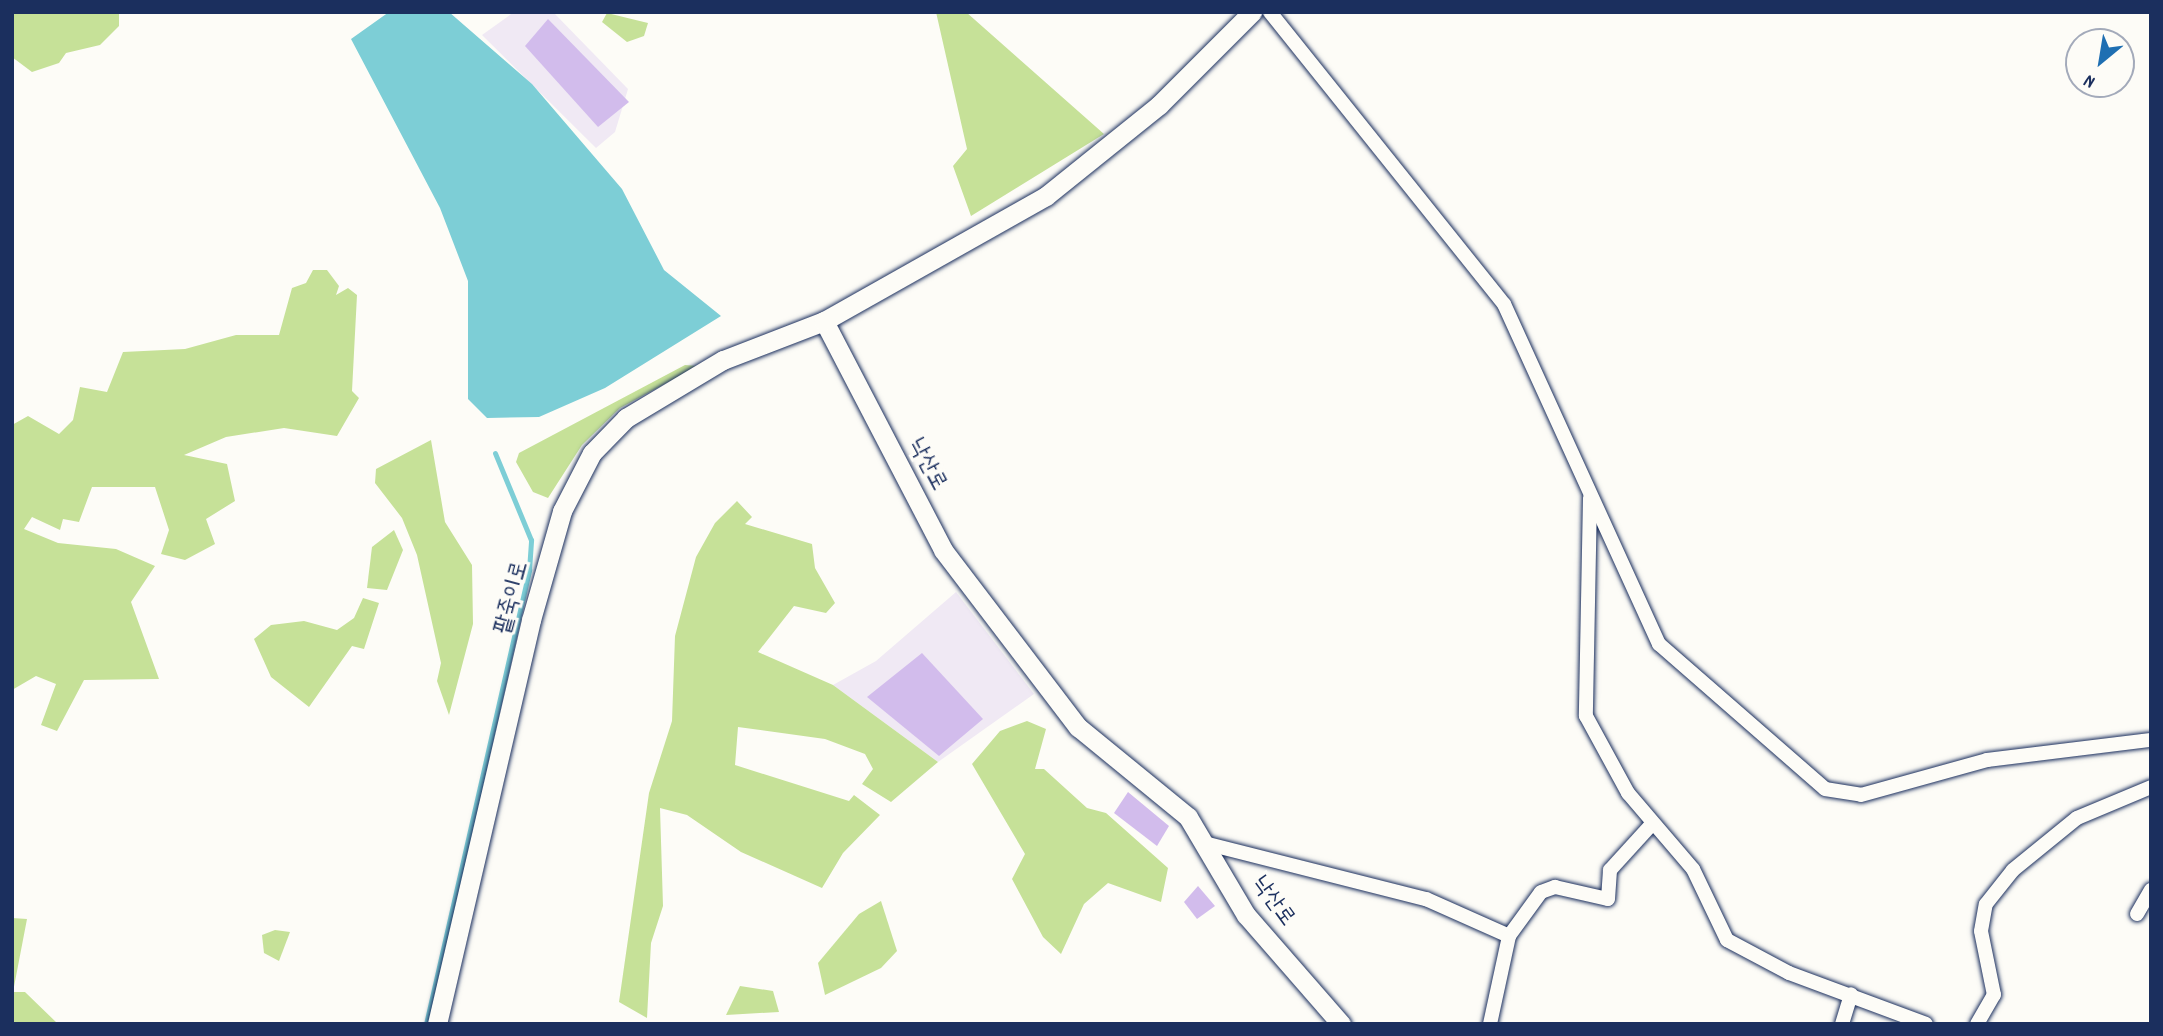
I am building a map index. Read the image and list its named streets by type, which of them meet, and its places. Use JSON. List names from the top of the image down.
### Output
{
  "streets": {
    "street": ["낙산로", "팥죽이로"]
  },
  "crossings": [
    ["낙산로", "팥죽이로"]
  ],
  "north": "bottom left"
}
